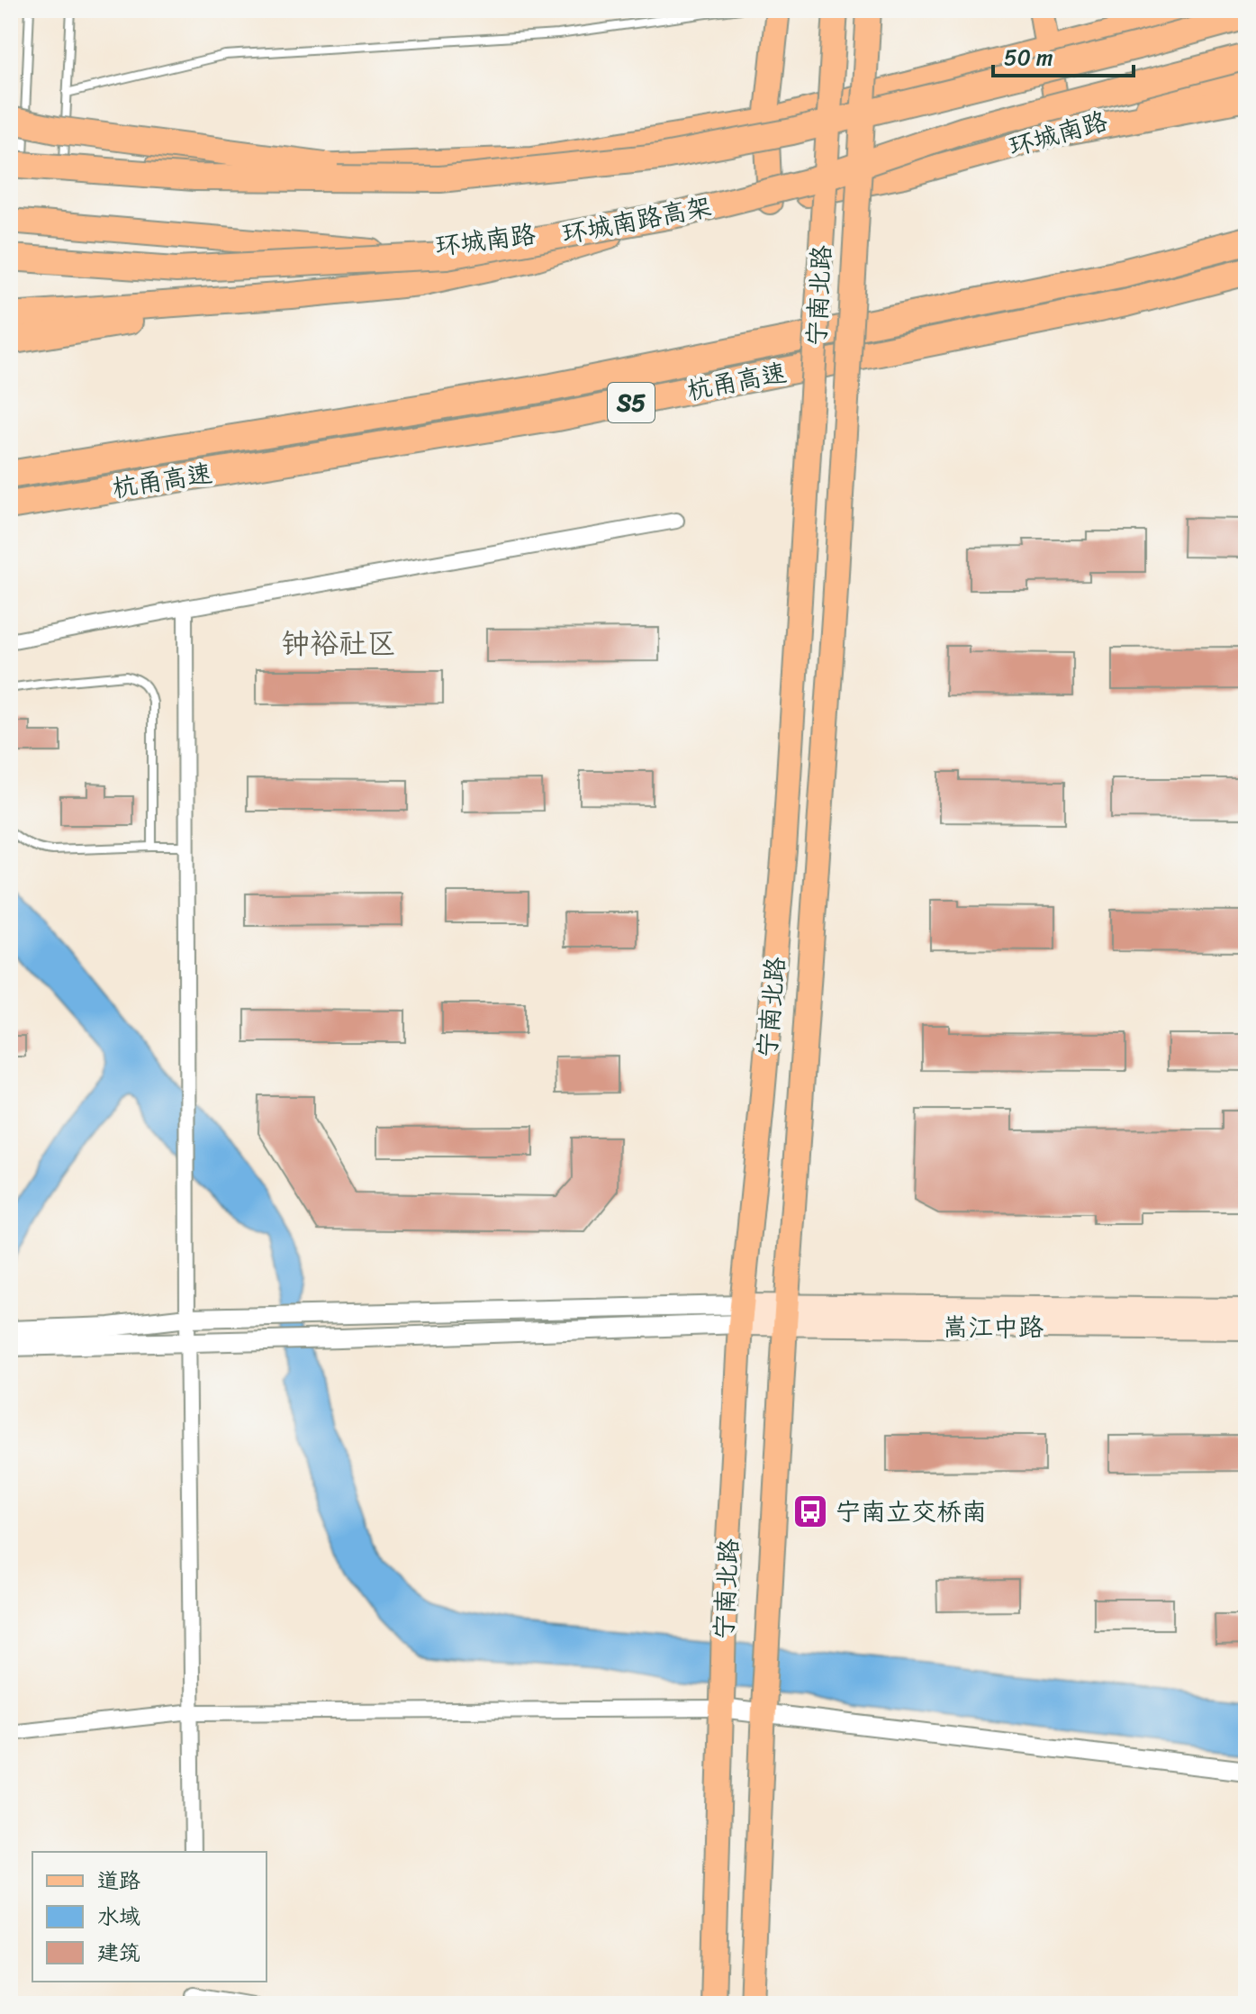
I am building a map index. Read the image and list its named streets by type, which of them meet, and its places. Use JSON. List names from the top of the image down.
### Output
{
  "streets": {
    "highway": ["环城南路高架", "杭甬高速", "S5"],
    "main road": ["环城南路", "宁南北路", "嵩江中路"]
  },
  "crossings": [
    ["宁南北路", "嵩江中路"]
  ],
  "districts": ["钟裕社区"],
  "places": {
    "bus stop": ["宁南立交桥南"]
  },
  "legend": ["道路", "水域", "建筑"],
  "scale_bar": "50 m"
}
